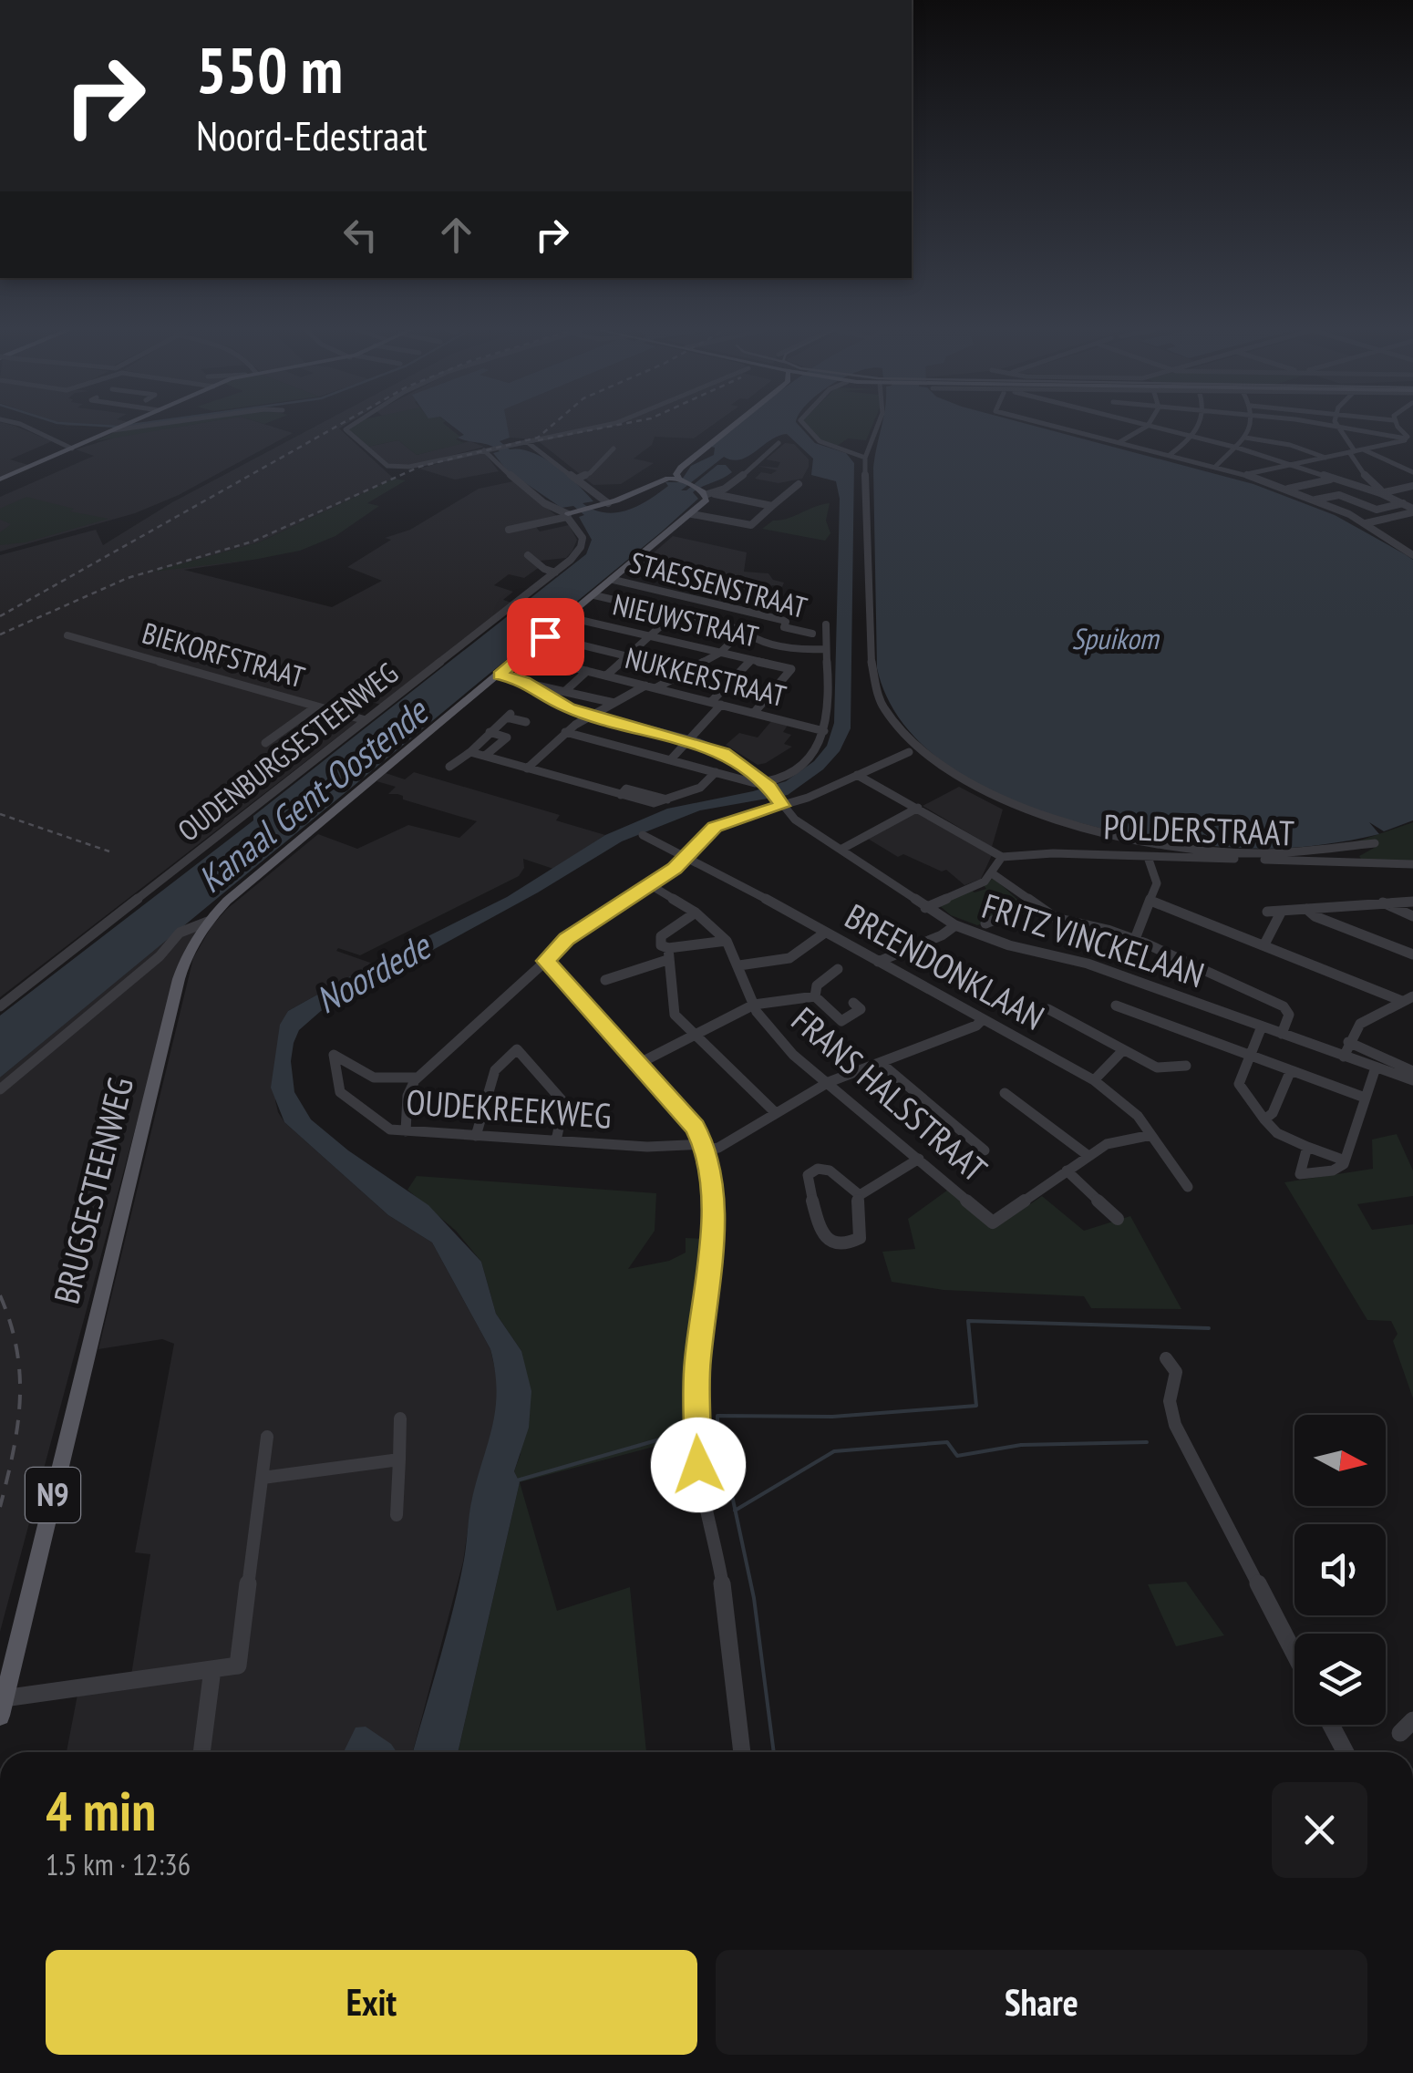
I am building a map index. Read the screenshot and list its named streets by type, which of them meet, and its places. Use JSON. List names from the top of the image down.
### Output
{
  "streets": {
    "main road": ["BRUGSESTEENWEG", "N9"],
    "street": [
      "STAESSENSTRAAT",
      "NIEUWSTRAAT",
      "BIEKORFSTRAAT",
      "NUKKERSTRAAT",
      "OUDENBURGSESTEENWEG",
      "POLDERSTRAAT",
      "FRITZ VINCKELAAN",
      "BREENDONKLAAN",
      "FRANS HALSSTRAAT",
      "OUDEKREEKWEG"
    ]
  },
  "crossings": [
    ["STAESSENSTRAAT", "N9"],
    ["NIEUWSTRAAT", "NUKKERSTRAAT"],
    ["NIEUWSTRAAT", "N9"],
    ["BIEKORFSTRAAT", "OUDENBURGSESTEENWEG"],
    ["NUKKERSTRAAT", "FRITZ VINCKELAAN"],
    ["NUKKERSTRAAT", "N9"],
    ["BRUGSESTEENWEG", "N9"]
  ],
  "water": ["Spuikom", "Kanaal Gent-Oostende", "Noordede"],
  "north": "right",
  "page": {
    "turn": ["550 m", "Noord-Edestraat"],
    "heading": ["4 min", "1.5 km · 12:36"],
    "buttons": ["Exit", "Share"]
  }
}
